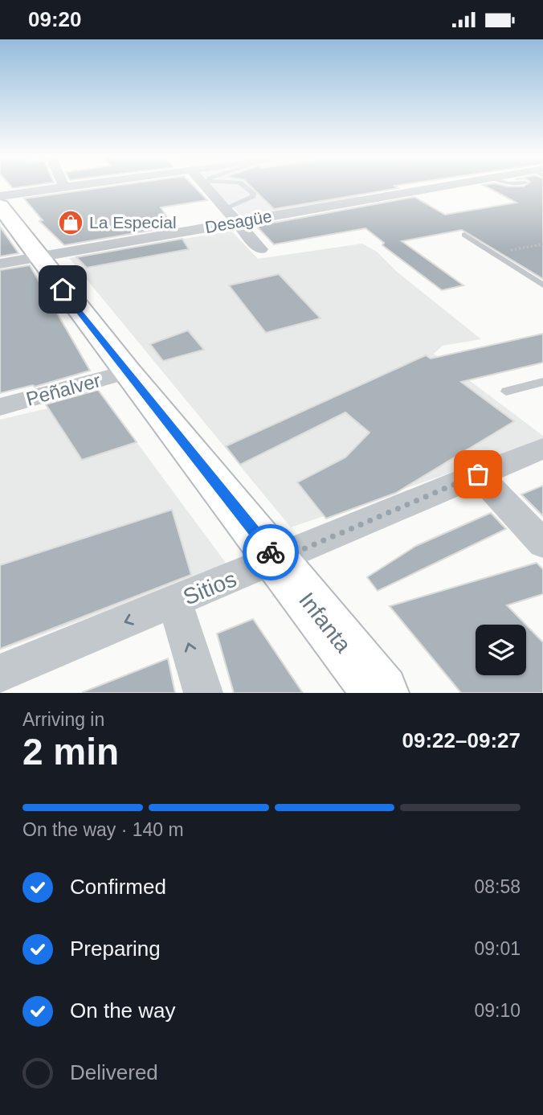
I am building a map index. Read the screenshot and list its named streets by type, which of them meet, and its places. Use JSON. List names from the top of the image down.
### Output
{
  "streets": {
    "main road": ["Infanta"],
    "street": ["Desagüe", "Peñalver", "Sitios"]
  },
  "crossings": [
    ["Desagüe", "Infanta"],
    ["Peñalver", "Infanta"],
    ["Sitios", "Infanta"]
  ],
  "places": {
    "shop": ["La Especial"]
  },
  "page": {
    "status": "09:20",
    "heading": ["2 min", "Arriving in", "09:22–09:27"],
    "bar": "On the way · 140 m",
    "list": [
      ["Confirmed", "08:58"],
      ["Preparing", "09:01"],
      ["On the way", "09:10"],
      "Delivered"
    ]
  }
}
